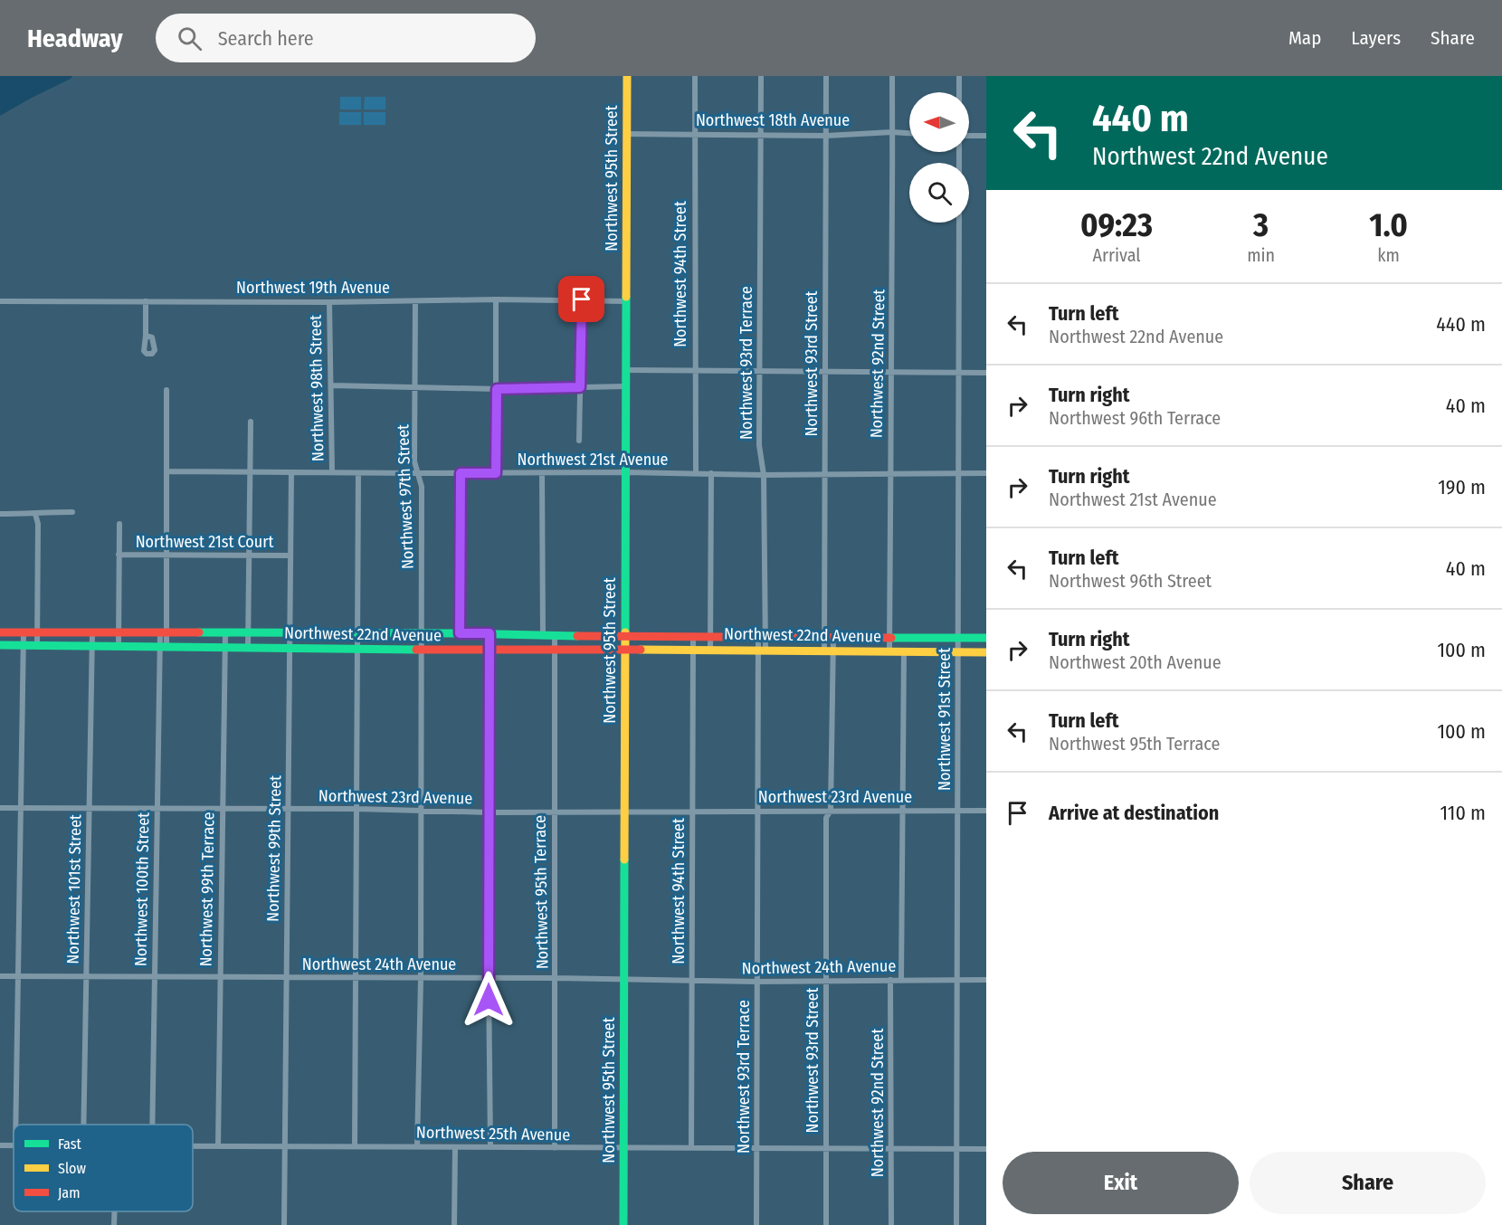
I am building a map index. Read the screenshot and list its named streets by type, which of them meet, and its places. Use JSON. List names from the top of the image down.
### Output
{
  "streets": {
    "main road": ["Northwest 95th Street", "Northwest 22nd Avenue"],
    "street": [
      "Northwest 18th Avenue",
      "Northwest 94th Street",
      "Northwest 19th Avenue",
      "Northwest 93rd Terrace",
      "Northwest 93rd Street",
      "Northwest 92nd Street",
      "Northwest 98th Street",
      "Northwest 21st Avenue",
      "Northwest 97th Street",
      "Northwest 21st Court",
      "Northwest 91st Street",
      "Northwest 23rd Avenue",
      "Northwest 99th Street",
      "Northwest 101st Street",
      "Northwest 100th Street",
      "Northwest 99th Terrace",
      "Northwest 95th Terrace",
      "Northwest 24th Avenue",
      "Northwest 25th Avenue"
    ]
  },
  "crossings": [
    ["Northwest 18th Avenue", "Northwest 95th Street"],
    ["Northwest 18th Avenue", "Northwest 94th Street"],
    ["Northwest 18th Avenue", "Northwest 93rd Terrace"],
    ["Northwest 18th Avenue", "Northwest 93rd Street"],
    ["Northwest 18th Avenue", "Northwest 92nd Street"],
    ["Northwest 95th Street", "Northwest 19th Avenue"],
    ["Northwest 95th Street", "Northwest 21st Avenue"],
    ["Northwest 95th Street", "Northwest 22nd Avenue"],
    ["Northwest 95th Street", "Northwest 23rd Avenue"],
    ["Northwest 95th Street", "Northwest 24th Avenue"],
    ["Northwest 95th Street", "Northwest 25th Avenue"],
    ["Northwest 94th Street", "Northwest 21st Avenue"],
    ["Northwest 94th Street", "Northwest 22nd Avenue"],
    ["Northwest 94th Street", "Northwest 23rd Avenue"],
    ["Northwest 94th Street", "Northwest 24th Avenue"],
    ["Northwest 94th Street", "Northwest 25th Avenue"],
    ["Northwest 19th Avenue", "Northwest 98th Street"],
    ["Northwest 19th Avenue", "Northwest 97th Street"],
    ["Northwest 93rd Terrace", "Northwest 21st Avenue"],
    ["Northwest 93rd Terrace", "Northwest 22nd Avenue"],
    ["Northwest 93rd Terrace", "Northwest 23rd Avenue"],
    ["Northwest 93rd Terrace", "Northwest 24th Avenue"],
    ["Northwest 93rd Terrace", "Northwest 25th Avenue"],
    ["Northwest 93rd Street", "Northwest 21st Avenue"],
    ["Northwest 93rd Street", "Northwest 22nd Avenue"],
    ["Northwest 93rd Street", "Northwest 23rd Avenue"],
    ["Northwest 93rd Street", "Northwest 24th Avenue"],
    ["Northwest 93rd Street", "Northwest 25th Avenue"],
    ["Northwest 92nd Street", "Northwest 21st Avenue"],
    ["Northwest 92nd Street", "Northwest 22nd Avenue"],
    ["Northwest 92nd Street", "Northwest 24th Avenue"],
    ["Northwest 92nd Street", "Northwest 25th Avenue"],
    ["Northwest 98th Street", "Northwest 21st Avenue"],
    ["Northwest 21st Avenue", "Northwest 97th Street"],
    ["Northwest 21st Avenue", "Northwest 91st Street"],
    ["Northwest 21st Avenue", "Northwest 99th Street"],
    ["Northwest 21st Avenue", "Northwest 100th Street"],
    ["Northwest 97th Street", "Northwest 22nd Avenue"],
    ["Northwest 97th Street", "Northwest 23rd Avenue"],
    ["Northwest 97th Street", "Northwest 24th Avenue"],
    ["Northwest 97th Street", "Northwest 25th Avenue"],
    ["Northwest 21st Court", "Northwest 99th Street"],
    ["Northwest 21st Court", "Northwest 100th Street"],
    ["Northwest 22nd Avenue", "Northwest 91st Street"],
    ["Northwest 22nd Avenue", "Northwest 99th Street"],
    ["Northwest 22nd Avenue", "Northwest 101st Street"],
    ["Northwest 22nd Avenue", "Northwest 100th Street"],
    ["Northwest 22nd Avenue", "Northwest 99th Terrace"],
    ["Northwest 22nd Avenue", "Northwest 95th Terrace"],
    ["Northwest 91st Street", "Northwest 23rd Avenue"],
    ["Northwest 91st Street", "Northwest 24th Avenue"],
    ["Northwest 91st Street", "Northwest 25th Avenue"],
    ["Northwest 23rd Avenue", "Northwest 99th Street"],
    ["Northwest 23rd Avenue", "Northwest 101st Street"],
    ["Northwest 23rd Avenue", "Northwest 100th Street"],
    ["Northwest 23rd Avenue", "Northwest 99th Terrace"],
    ["Northwest 23rd Avenue", "Northwest 95th Terrace"],
    ["Northwest 99th Street", "Northwest 24th Avenue"],
    ["Northwest 99th Street", "Northwest 25th Avenue"],
    ["Northwest 101st Street", "Northwest 24th Avenue"],
    ["Northwest 100th Street", "Northwest 24th Avenue"],
    ["Northwest 99th Terrace", "Northwest 24th Avenue"],
    ["Northwest 99th Terrace", "Northwest 25th Avenue"],
    ["Northwest 95th Terrace", "Northwest 24th Avenue"],
    ["Northwest 95th Terrace", "Northwest 25th Avenue"]
  ],
  "legend": ["Fast", "Slow", "Jam"],
  "north": "left",
  "page": {
    "header": "Headway",
    "search": "Search here",
    "nav": ["Map", "Layers", "Share"],
    "turn": ["440 m", "Northwest 22nd Avenue"],
    "eta": [
      "09:23",
      "Arrival",
      "3",
      "min",
      "1.0",
      "km"
    ],
    "list": [
      {
        "name": "Turn left",
        "note": "Northwest 22nd Avenue",
        "value": "440 m"
      },
      {
        "name": "Turn right",
        "note": "Northwest 96th Terrace",
        "value": "40 m"
      },
      {
        "name": "Turn right",
        "note": "Northwest 21st Avenue",
        "value": "190 m"
      },
      {
        "name": "Turn left",
        "note": "Northwest 96th Street",
        "value": "40 m"
      },
      {
        "name": "Turn right",
        "note": "Northwest 20th Avenue",
        "value": "100 m"
      },
      {
        "name": "Turn left",
        "note": "Northwest 95th Terrace",
        "value": "100 m"
      },
      {
        "name": "Arrive at destination",
        "value": "110 m"
      }
    ],
    "buttons": ["Exit", "Share"]
  }
}
